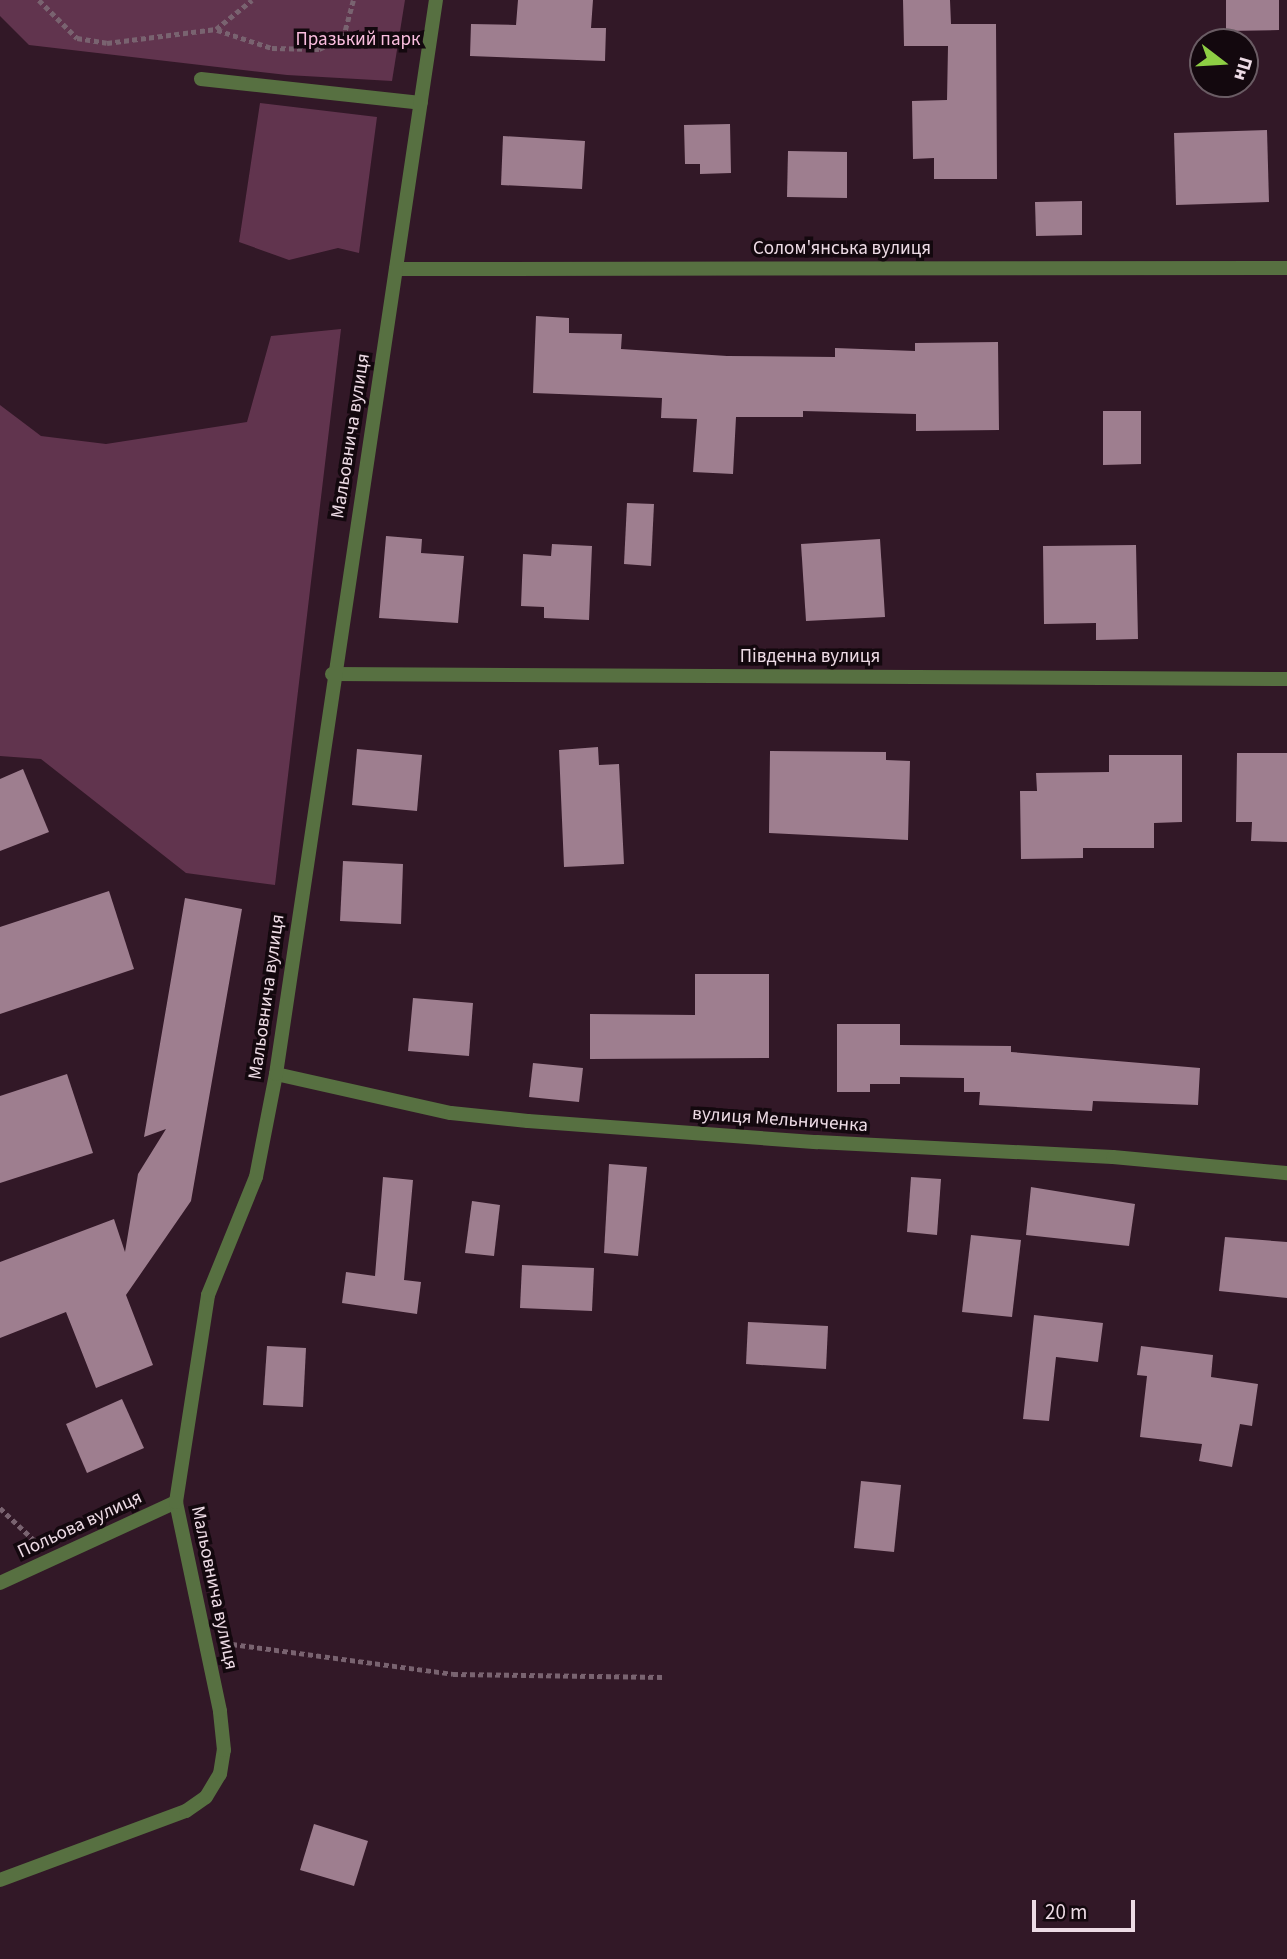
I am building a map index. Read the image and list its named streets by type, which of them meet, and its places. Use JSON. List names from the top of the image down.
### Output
{
  "streets": {
    "street": [
      "Солом'янська вулиця",
      "Мальовнича вулиця",
      "Південна вулиця",
      "вулиця Мельниченка",
      "Польова вулиця"
    ]
  },
  "crossings": [
    ["Солом'янська вулиця", "Мальовнича вулиця"],
    ["Мальовнича вулиця", "Південна вулиця"],
    ["Мальовнича вулиця", "вулиця Мельниченка"],
    ["Мальовнича вулиця", "Польова вулиця"]
  ],
  "parks": ["Празький парк"],
  "scale_bar": "20 m",
  "north": "right"
}
